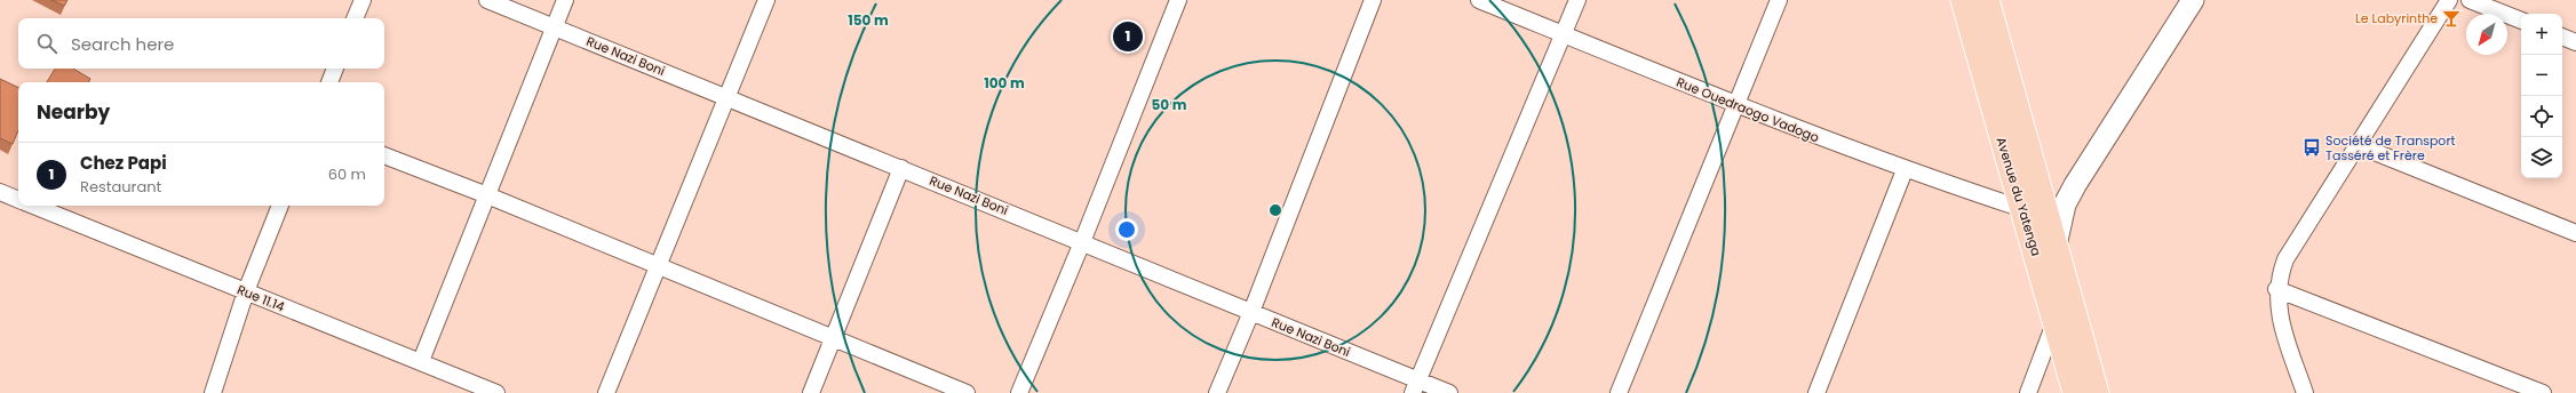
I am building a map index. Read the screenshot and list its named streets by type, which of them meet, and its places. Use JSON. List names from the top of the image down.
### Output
{
  "streets": {
    "main road": ["Avenue du Yatenga"],
    "street": ["Rue Nazi Boni", "Rue Ouedraogo Vadogo", "Rue 11.14"]
  },
  "crossings": [
    ["Rue Ouedraogo Vadogo", "Avenue du Yatenga"]
  ],
  "places": {
    "bar": ["Le Labyrinthe"],
    "bus stop": ["Société de Transport Tasséré et Frère"]
  },
  "north": "bottom left",
  "page": {
    "map_buttons": ["+", "−"],
    "search": "Search here",
    "pins": "1",
    "heading": "Nearby",
    "list": [
      {
        "mark": "1",
        "name": "Chez Papi",
        "note": "Restaurant",
        "value": "60 m"
      }
    ]
  },
  "rings": ["150 m", "100 m", "50 m"]
}
